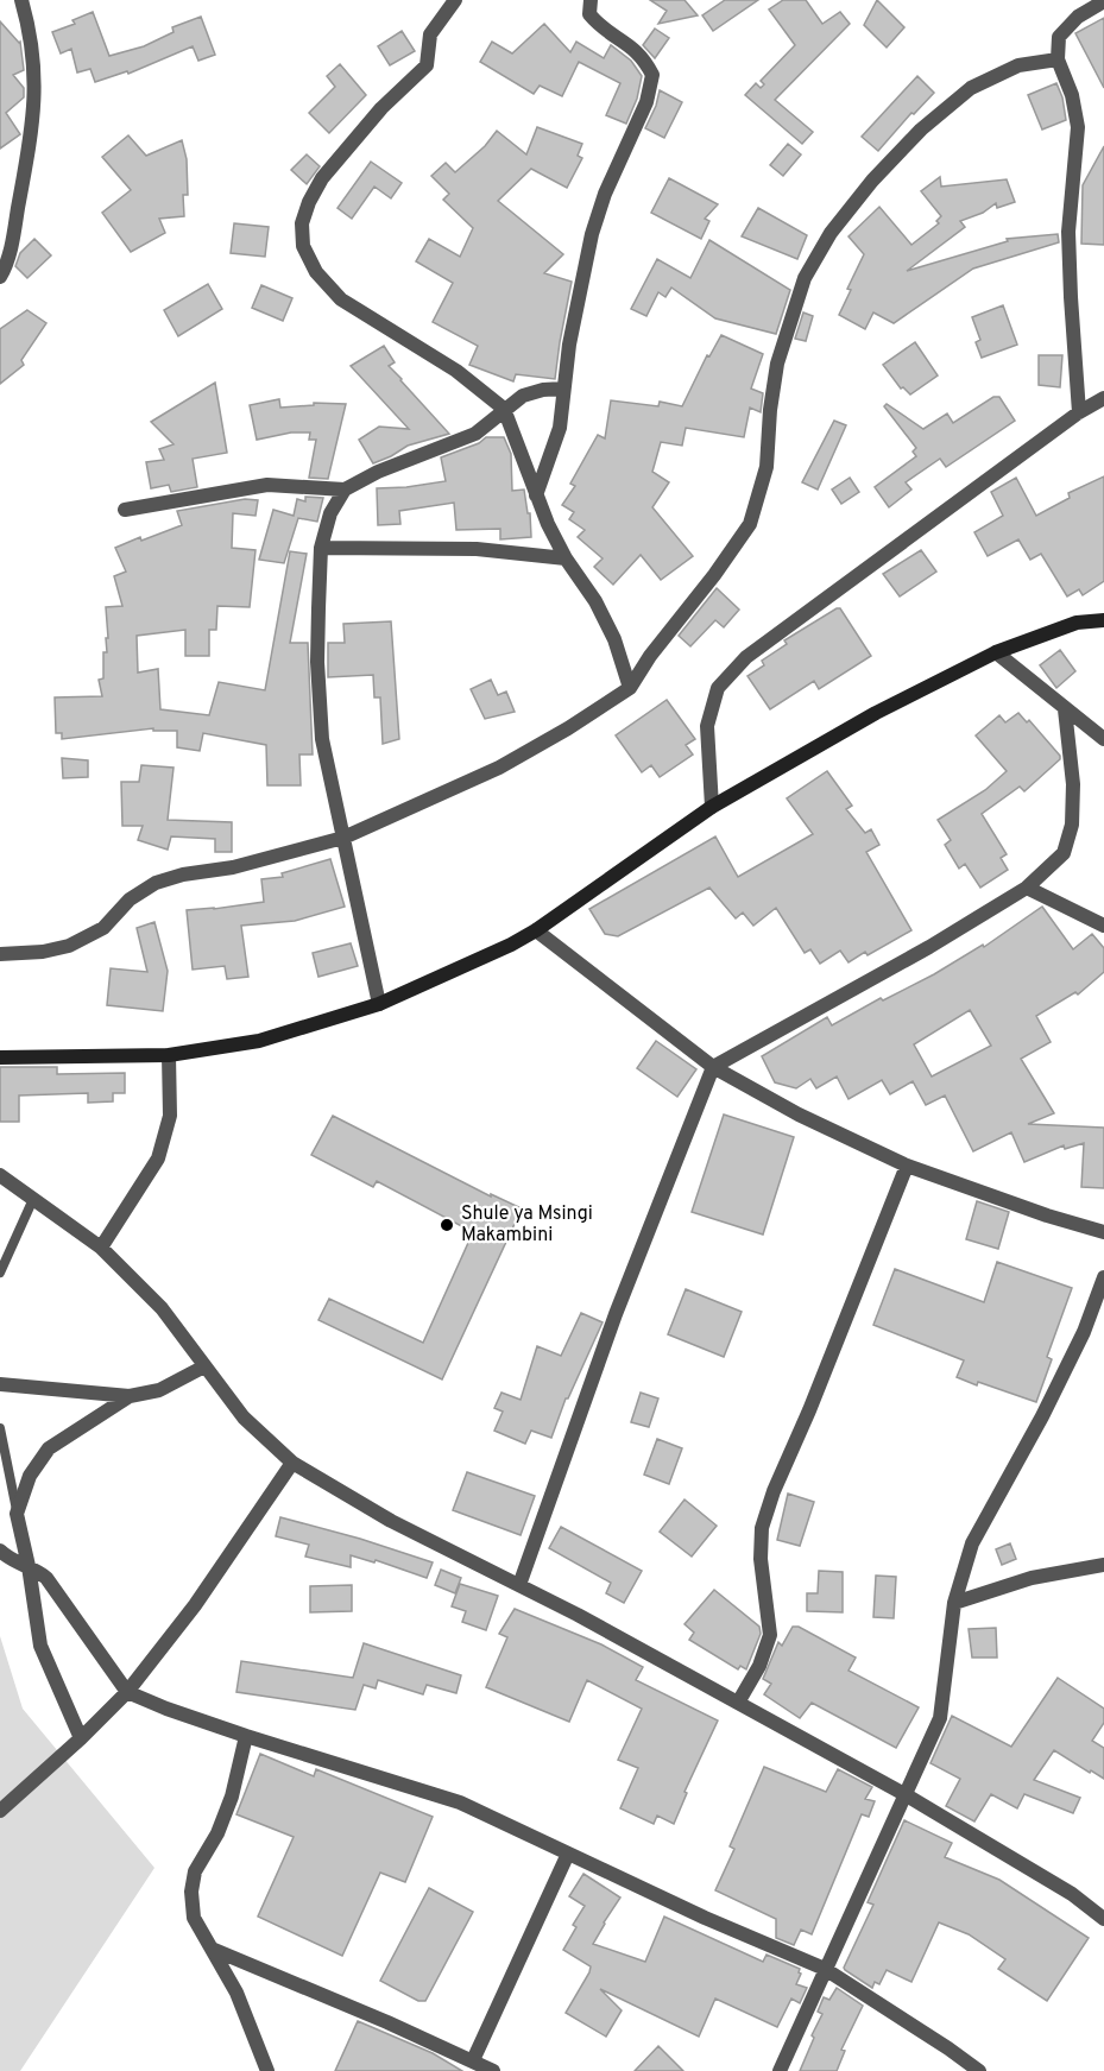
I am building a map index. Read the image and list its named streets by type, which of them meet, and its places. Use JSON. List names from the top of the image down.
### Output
{
  "places": ["Shule ya Msingi Makambini"]
}
